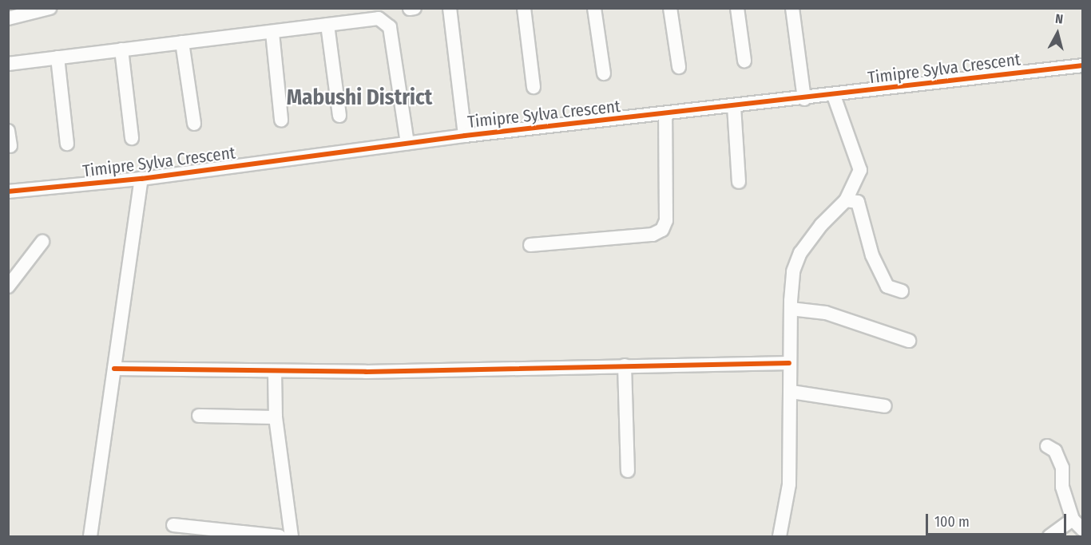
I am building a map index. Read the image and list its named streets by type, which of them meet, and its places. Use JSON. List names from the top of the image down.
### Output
{
  "streets": {
    "street": ["Timipre Sylva Crescent"]
  },
  "districts": ["Mabushi District"],
  "scale_bar": "100 m",
  "north": "top"
}
